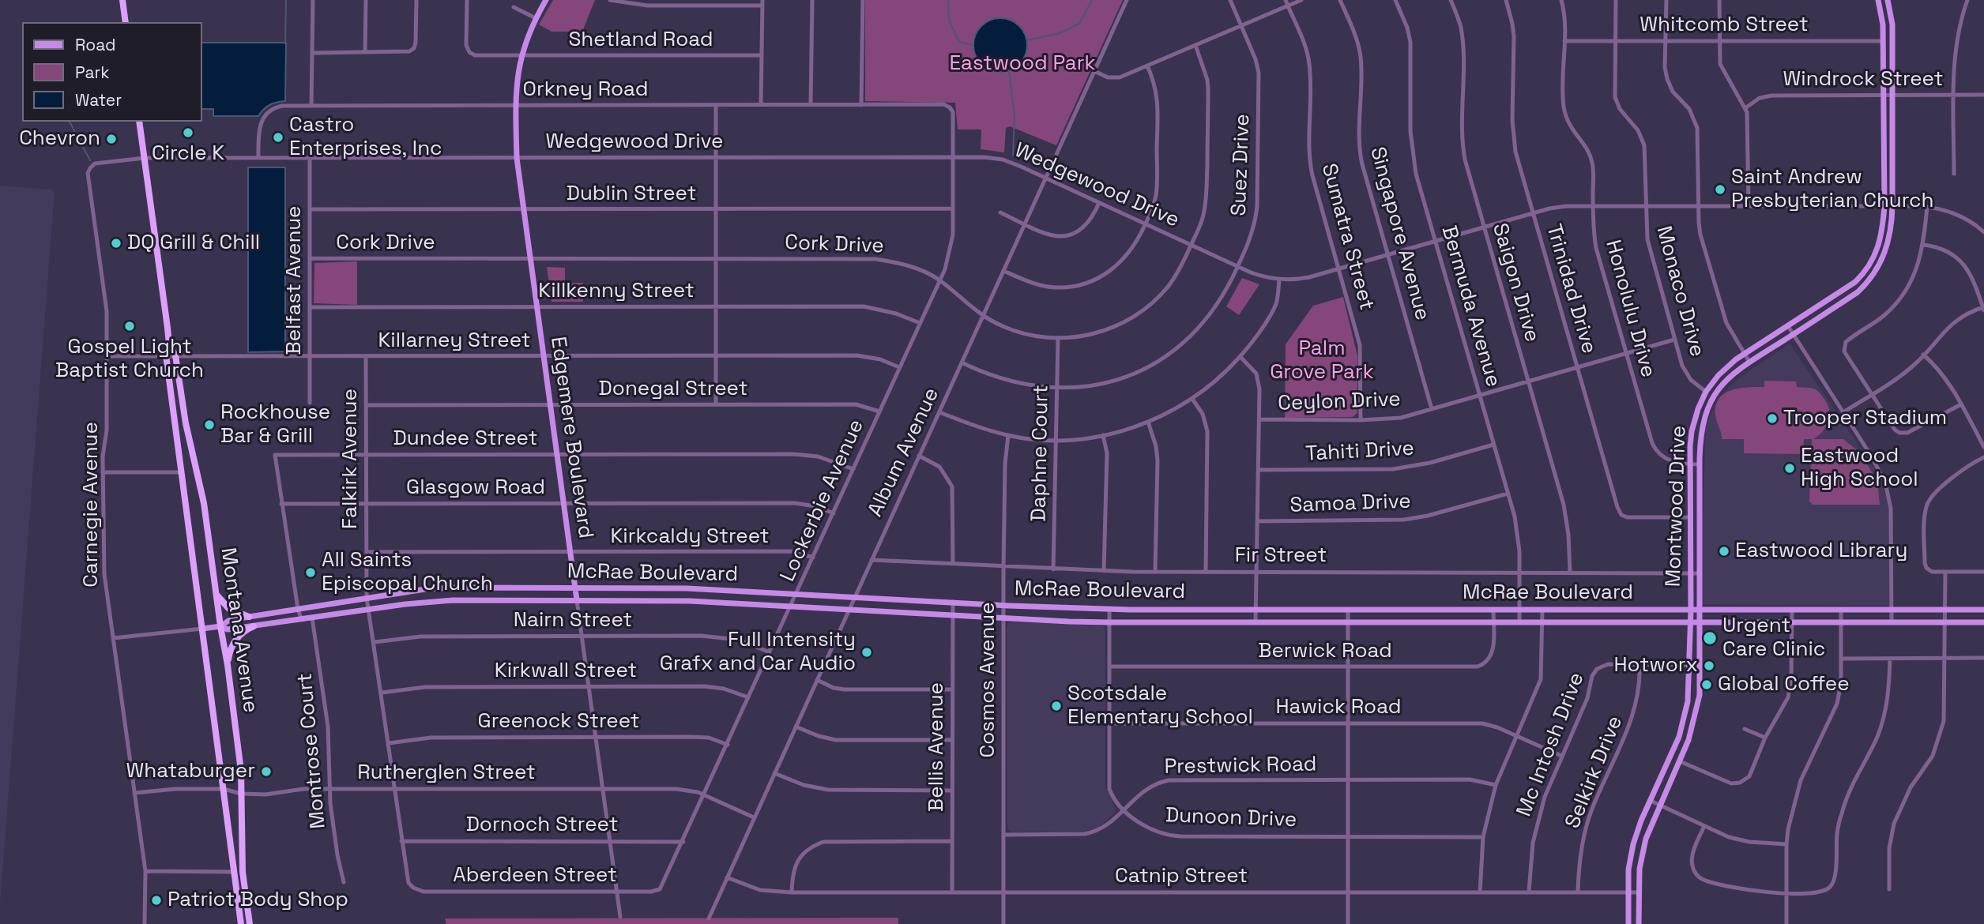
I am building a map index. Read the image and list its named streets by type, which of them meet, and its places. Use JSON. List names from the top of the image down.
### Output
{
  "streets": {
    "highway": ["Montana Avenue"],
    "main road": ["Edgemere Boulevard", "Montwood Drive", "McRae Boulevard"],
    "street": [
      "Whitcomb Street",
      "Shetland Road",
      "Windrock Street",
      "Orkney Road",
      "Wedgewood Drive",
      "Suez Drive",
      "Dublin Street",
      "Singapore Avenue",
      "Sumatra Street",
      "Cork Drive",
      "Belfast Avenue",
      "Saigon Drive",
      "Trinidad Drive",
      "Killkenny Street",
      "Monaco Drive",
      "Bermuda Avenue",
      "Honolulu Drive",
      "Killarney Street",
      "Donegal Street",
      "Ceylon Drive",
      "Dundee Street",
      "Tahiti Drive",
      "Album Avenue",
      "Daphne Court",
      "Falkirk Avenue",
      "Glasgow Road",
      "Lockerbie Avenue",
      "Samoa Drive",
      "Carnegie Avenue",
      "Kirkcaldy Street",
      "Fir Street",
      "Nairn Street",
      "Berwick Road",
      "Kirkwall Street",
      "Cosmos Avenue",
      "Hawick Road",
      "Greenock Street",
      "Mc Intosh Drive",
      "Bellis Avenue",
      "Montrose Court",
      "Prestwick Road",
      "Selkirk Drive",
      "Rutherglen Street",
      "Dunoon Drive",
      "Dornoch Street",
      "Aberdeen Street",
      "Catnip Street"
    ]
  },
  "crossings": [
    ["Whitcomb Street", "Monaco Drive"],
    ["Whitcomb Street", "Honolulu Drive"],
    ["Whitcomb Street", "Montwood Drive"],
    ["Shetland Road", "Edgemere Boulevard"],
    ["Windrock Street", "Montwood Drive"],
    ["Orkney Road", "Wedgewood Drive"],
    ["Orkney Road", "Edgemere Boulevard"],
    ["Orkney Road", "Lockerbie Avenue"],
    ["Wedgewood Drive", "Suez Drive"],
    ["Wedgewood Drive", "Singapore Avenue"],
    ["Wedgewood Drive", "Sumatra Street"],
    ["Wedgewood Drive", "Cork Drive"],
    ["Wedgewood Drive", "Belfast Avenue"],
    ["Wedgewood Drive", "Saigon Drive"],
    ["Wedgewood Drive", "Trinidad Drive"],
    ["Wedgewood Drive", "Monaco Drive"],
    ["Wedgewood Drive", "Bermuda Avenue"],
    ["Wedgewood Drive", "Honolulu Drive"],
    ["Wedgewood Drive", "Edgemere Boulevard"],
    ["Wedgewood Drive", "Album Avenue"],
    ["Wedgewood Drive", "Lockerbie Avenue"],
    ["Wedgewood Drive", "Carnegie Avenue"],
    ["Wedgewood Drive", "Montwood Drive"],
    ["Wedgewood Drive", "Montana Avenue"],
    ["Suez Drive", "Album Avenue"],
    ["Suez Drive", "Daphne Court"],
    ["Dublin Street", "Belfast Avenue"],
    ["Dublin Street", "Edgemere Boulevard"],
    ["Dublin Street", "Lockerbie Avenue"],
    ["Singapore Avenue", "Ceylon Drive"],
    ["Sumatra Street", "Ceylon Drive"],
    ["Cork Drive", "Belfast Avenue"],
    ["Cork Drive", "Edgemere Boulevard"],
    ["Cork Drive", "Album Avenue"],
    ["Cork Drive", "Daphne Court"],
    ["Cork Drive", "Lockerbie Avenue"],
    ["Belfast Avenue", "Killkenny Street"],
    ["Belfast Avenue", "Killarney Street"],
    ["Saigon Drive", "Ceylon Drive"],
    ["Saigon Drive", "Fir Street"],
    ["Trinidad Drive", "Ceylon Drive"],
    ["Trinidad Drive", "Montwood Drive"],
    ["Killkenny Street", "Edgemere Boulevard"],
    ["Killkenny Street", "Lockerbie Avenue"],
    ["Monaco Drive", "Ceylon Drive"],
    ["Monaco Drive", "Montwood Drive"],
    ["Bermuda Avenue", "Ceylon Drive"],
    ["Bermuda Avenue", "Tahiti Drive"],
    ["Bermuda Avenue", "Samoa Drive"],
    ["Bermuda Avenue", "Fir Street"],
    ["Bermuda Avenue", "McRae Boulevard"],
    ["Honolulu Drive", "Ceylon Drive"],
    ["Honolulu Drive", "Montwood Drive"],
    ["Killarney Street", "Edgemere Boulevard"],
    ["Killarney Street", "Falkirk Avenue"],
    ["Killarney Street", "Lockerbie Avenue"],
    ["Killarney Street", "Carnegie Avenue"],
    ["Killarney Street", "Montana Avenue"],
    ["Donegal Street", "Edgemere Boulevard"],
    ["Donegal Street", "Falkirk Avenue"],
    ["Donegal Street", "Lockerbie Avenue"],
    ["Edgemere Boulevard", "Dundee Street"],
    ["Edgemere Boulevard", "Glasgow Road"],
    ["Edgemere Boulevard", "Kirkcaldy Street"],
    ["Edgemere Boulevard", "McRae Boulevard"],
    ["Edgemere Boulevard", "Nairn Street"],
    ["Edgemere Boulevard", "Kirkwall Street"],
    ["Edgemere Boulevard", "Greenock Street"],
    ["Edgemere Boulevard", "Rutherglen Street"],
    ["Edgemere Boulevard", "Dornoch Street"],
    ["Edgemere Boulevard", "Aberdeen Street"],
    ["Dundee Street", "Falkirk Avenue"],
    ["Dundee Street", "Glasgow Road"],
    ["Dundee Street", "Lockerbie Avenue"],
    ["Album Avenue", "Fir Street"],
    ["Album Avenue", "McRae Boulevard"],
    ["Album Avenue", "Rutherglen Street"],
    ["Album Avenue", "Catnip Street"],
    ["Daphne Court", "Fir Street"],
    ["Falkirk Avenue", "Glasgow Road"],
    ["Falkirk Avenue", "Kirkcaldy Street"],
    ["Falkirk Avenue", "McRae Boulevard"],
    ["Falkirk Avenue", "Nairn Street"],
    ["Falkirk Avenue", "Kirkwall Street"],
    ["Falkirk Avenue", "Greenock Street"],
    ["Falkirk Avenue", "Rutherglen Street"],
    ["Falkirk Avenue", "Dornoch Street"],
    ["Falkirk Avenue", "Aberdeen Street"],
    ["Glasgow Road", "Lockerbie Avenue"],
    ["Lockerbie Avenue", "Kirkcaldy Street"],
    ["Lockerbie Avenue", "McRae Boulevard"],
    ["Lockerbie Avenue", "Nairn Street"],
    ["Lockerbie Avenue", "Kirkwall Street"],
    ["Lockerbie Avenue", "Greenock Street"],
    ["Lockerbie Avenue", "Rutherglen Street"],
    ["Lockerbie Avenue", "Dornoch Street"],
    ["Lockerbie Avenue", "Aberdeen Street"],
    ["Carnegie Avenue", "Rutherglen Street"],
    ["Montwood Drive", "Fir Street"],
    ["Montwood Drive", "McRae Boulevard"],
    ["Montwood Drive", "Mc Intosh Drive"],
    ["Montwood Drive", "Catnip Street"],
    ["Fir Street", "Cosmos Avenue"],
    ["McRae Boulevard", "Montana Avenue"],
    ["McRae Boulevard", "Berwick Road"],
    ["McRae Boulevard", "Cosmos Avenue"],
    ["McRae Boulevard", "Bellis Avenue"],
    ["McRae Boulevard", "Montrose Court"],
    ["McRae Boulevard", "Dunoon Drive"],
    ["Montana Avenue", "Rutherglen Street"],
    ["Berwick Road", "Dunoon Drive"],
    ["Cosmos Avenue", "Prestwick Road"],
    ["Cosmos Avenue", "Catnip Street"],
    ["Hawick Road", "Mc Intosh Drive"],
    ["Hawick Road", "Dunoon Drive"],
    ["Mc Intosh Drive", "Selkirk Drive"],
    ["Mc Intosh Drive", "Catnip Street"],
    ["Bellis Avenue", "Catnip Street"],
    ["Montrose Court", "Rutherglen Street"],
    ["Prestwick Road", "Dunoon Drive"],
    ["Selkirk Drive", "Catnip Street"]
  ],
  "parks": ["Eastwood Park", "Palm Grove Park"],
  "places": [
    "Circle K",
    "Castro Enterprises, Inc",
    "Chevron",
    "Saint Andrew Presbyterian Church",
    "DQ Grill & Chill",
    "Gospel Light Baptist Church",
    "Trooper Stadium",
    "Rockhouse Bar & Grill",
    "Eastwood High School",
    "Eastwood Library",
    "All Saints Episcopal Church",
    "Urgent Care Clinic",
    "Full Intensity Grafx and Car Audio",
    "Hotworx",
    "Global Coffee",
    "Scotsdale Elementary School",
    "Whataburger",
    "Patriot Body Shop"
  ],
  "legend": ["Road", "Park", "Water"]
}
